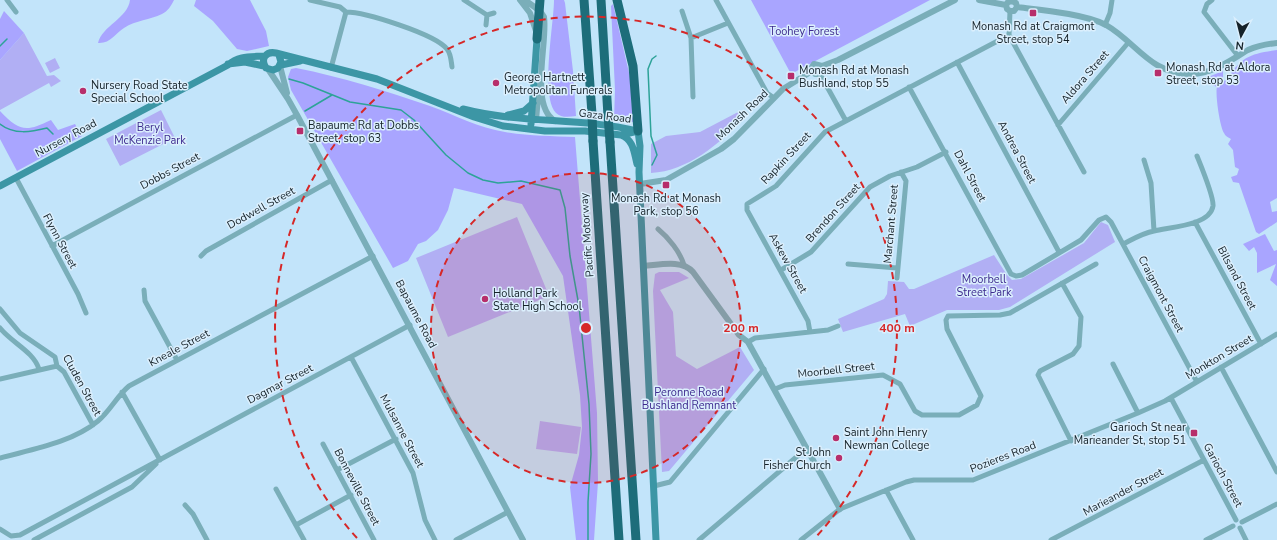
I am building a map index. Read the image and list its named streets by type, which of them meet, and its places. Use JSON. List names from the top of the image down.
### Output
{
  "streets": {
    "highway": ["Pacific Motorway"],
    "main road": ["Gaza Road", "Nursery Road"],
    "street": [
      "Aldora Street",
      "Monash Road",
      "Andrea Street",
      "Rapkin Street",
      "Dobbs Street",
      "Dahl Street",
      "Dodwell Street",
      "Brendon Street",
      "Marchant Street",
      "Flynn Street",
      "Askew Street",
      "Bilsand Street",
      "Craigmont Street",
      "Bapaume Road",
      "Kneale Street",
      "Monkton Street",
      "Moorbell Street",
      "Dagmar Street",
      "Cluden Street",
      "Mulsanne Street",
      "Pozieres Road",
      "Garioch Street",
      "Bonneville Street",
      "Marieander Street"
    ]
  },
  "crossings": [
    ["Gaza Road", "Nursery Road"],
    ["Gaza Road", "Bapaume Road"],
    ["Nursery Road", "Flynn Street"],
    ["Nursery Road", "Bapaume Road"],
    ["Andrea Street", "Rapkin Street"],
    ["Andrea Street", "Dahl Street"],
    ["Andrea Street", "Craigmont Street"],
    ["Rapkin Street", "Dahl Street"],
    ["Rapkin Street", "Askew Street"],
    ["Dobbs Street", "Flynn Street"],
    ["Dobbs Street", "Bapaume Road"],
    ["Dahl Street", "Brendon Street"],
    ["Dahl Street", "Craigmont Street"],
    ["Dodwell Street", "Bapaume Road"],
    ["Brendon Street", "Marchant Street"],
    ["Brendon Street", "Askew Street"],
    ["Bilsand Street", "Monkton Street"],
    ["Craigmont Street", "Monkton Street"],
    ["Bapaume Road", "Kneale Street"],
    ["Bapaume Road", "Dagmar Street"],
    ["Kneale Street", "Cluden Street"],
    ["Monkton Street", "Pozieres Road"],
    ["Monkton Street", "Garioch Street"],
    ["Dagmar Street", "Mulsanne Street"],
    ["Pozieres Road", "Garioch Street"],
    ["Garioch Street", "Marieander Street"]
  ],
  "parks": [
    "Toohey Forest",
    "Beryl McKenzie Park",
    "Moorbell Street Park",
    "Peronne Road Bushland Remnant"
  ],
  "places": {
    "transit": [
      "Monash Rd at Craigmont Street, stop 54",
      "Monash Rd at Aldora Street, stop 53",
      "Monash Rd at Monash Bushland, stop 55",
      "Bapaume Rd at Dobbs Street, stop 63",
      "Monash Rd at Monash Park, stop 56",
      "Garioch St near Marieander St, stop 51"
    ],
    "other": [
      "George Hartnett Metropolitan Funerals",
      "Nursery Road State Special School",
      "Holland Park State High School",
      "Saint John Henry Newman College",
      "St John Fisher Church"
    ]
  },
  "north": "bottom",
  "rings": ["200 m", "400 m"]
}
